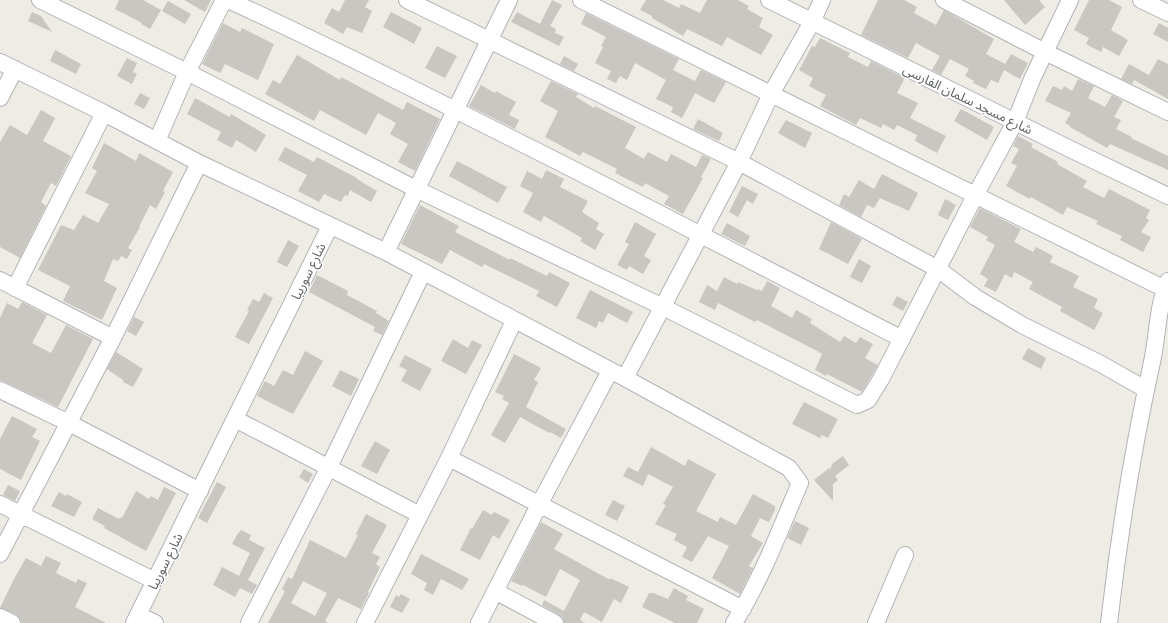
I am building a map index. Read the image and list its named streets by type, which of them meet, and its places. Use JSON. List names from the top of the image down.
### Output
{
  "streets": {
    "street": ["شارع مسجد سلمان الفارسى", "شارع سوريبا"]
  }
}
